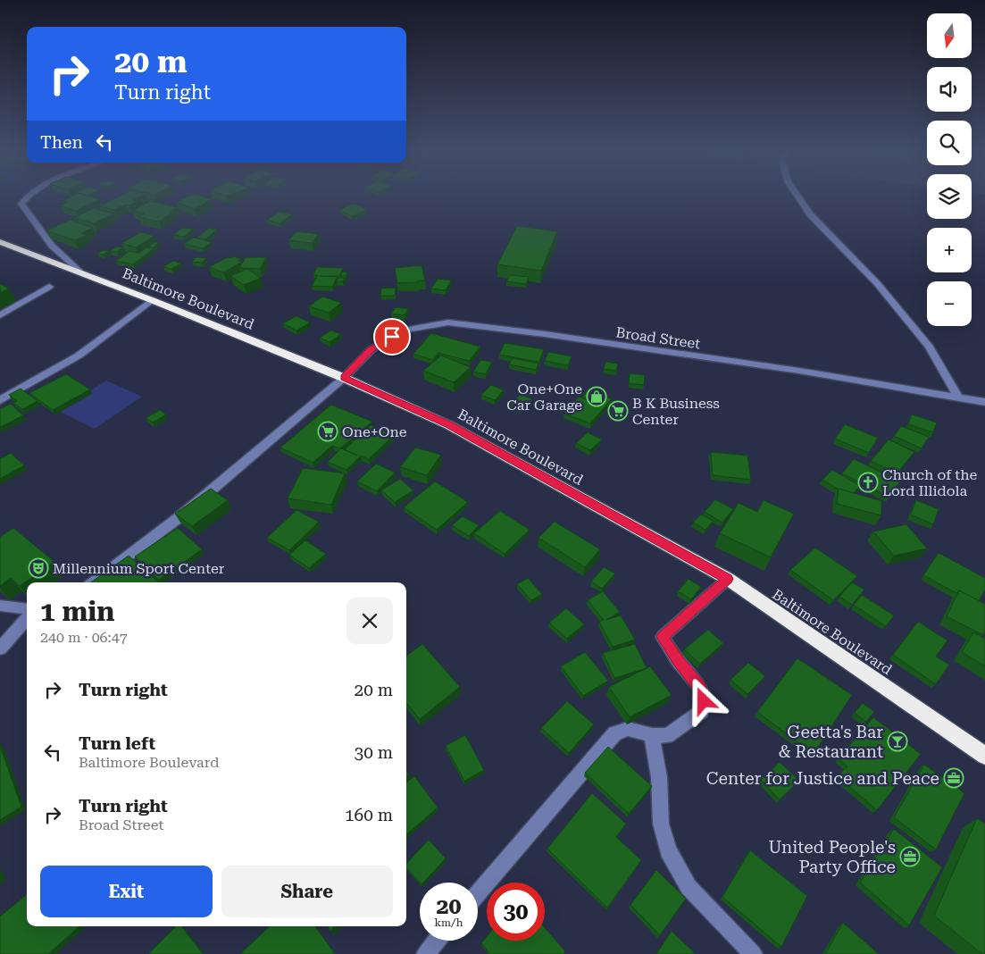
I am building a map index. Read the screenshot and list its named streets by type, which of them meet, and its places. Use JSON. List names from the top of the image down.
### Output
{
  "streets": {
    "highway": ["Baltimore Boulevard"],
    "street": ["Broad Street"]
  },
  "crossings": [
    ["Baltimore Boulevard", "Broad Street"]
  ],
  "places": {
    "shop": ["One+One Car Garage"],
    "supermarket": ["B K Business Center", "One+One"],
    "church": ["Church of the Lord Illidola"],
    "theatre": ["Millennium Sport Center"],
    "bar": ["Geetta's Bar & Restaurant"],
    "office": ["Center for Justice and Peace", "United People's Party Office"]
  },
  "north": "bottom",
  "page": {
    "map_buttons": ["+", "−"],
    "turn": ["20 m", "Turn right"],
    "then": "Then",
    "heading": ["1 min", "240 m · 06:47"],
    "list": [
      {
        "name": "Turn right",
        "value": "20 m"
      },
      {
        "name": "Turn left",
        "note": "Baltimore Boulevard",
        "value": "30 m"
      },
      {
        "name": "Turn right",
        "note": "Broad Street",
        "value": "160 m"
      }
    ],
    "buttons": ["Exit", "Share"],
    "speed": "20 km/h",
    "limit": "30"
  }
}
